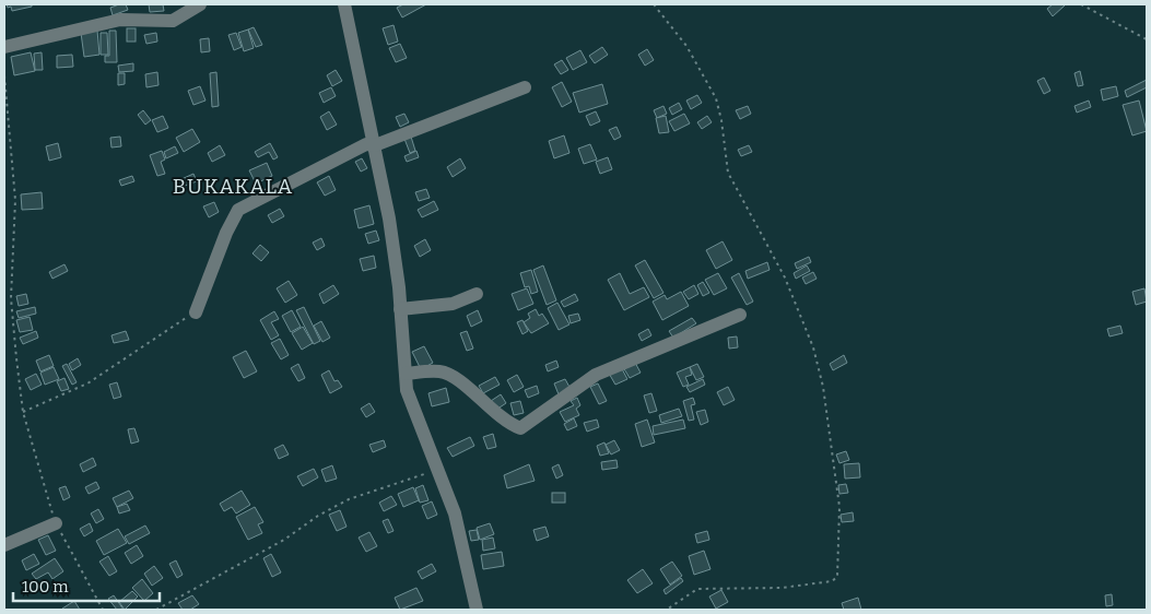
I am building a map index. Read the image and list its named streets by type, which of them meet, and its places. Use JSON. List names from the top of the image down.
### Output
{
  "districts": ["BUKAKALA"],
  "scale_bar": "100 m"
}
